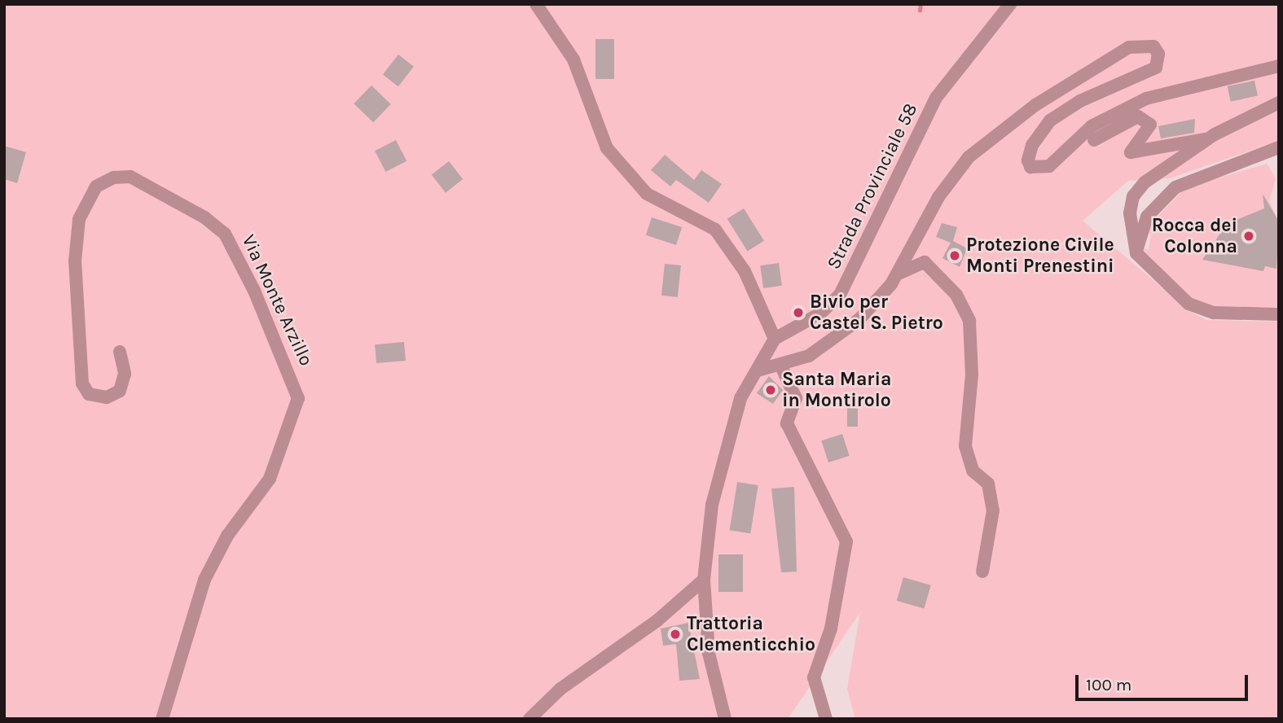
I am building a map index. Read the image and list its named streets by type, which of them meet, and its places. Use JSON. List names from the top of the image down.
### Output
{
  "streets": {
    "street": ["Strada Provinciale 58", "Via Monte Arzillo"]
  },
  "places": [
    "Rocca dei Colonna",
    "Protezione Civile Monti Prenestini",
    "Bivio per Castel S. Pietro",
    "Santa Maria in Montirolo",
    "Trattoria Clementicchio"
  ],
  "scale_bar": "100 m"
}
